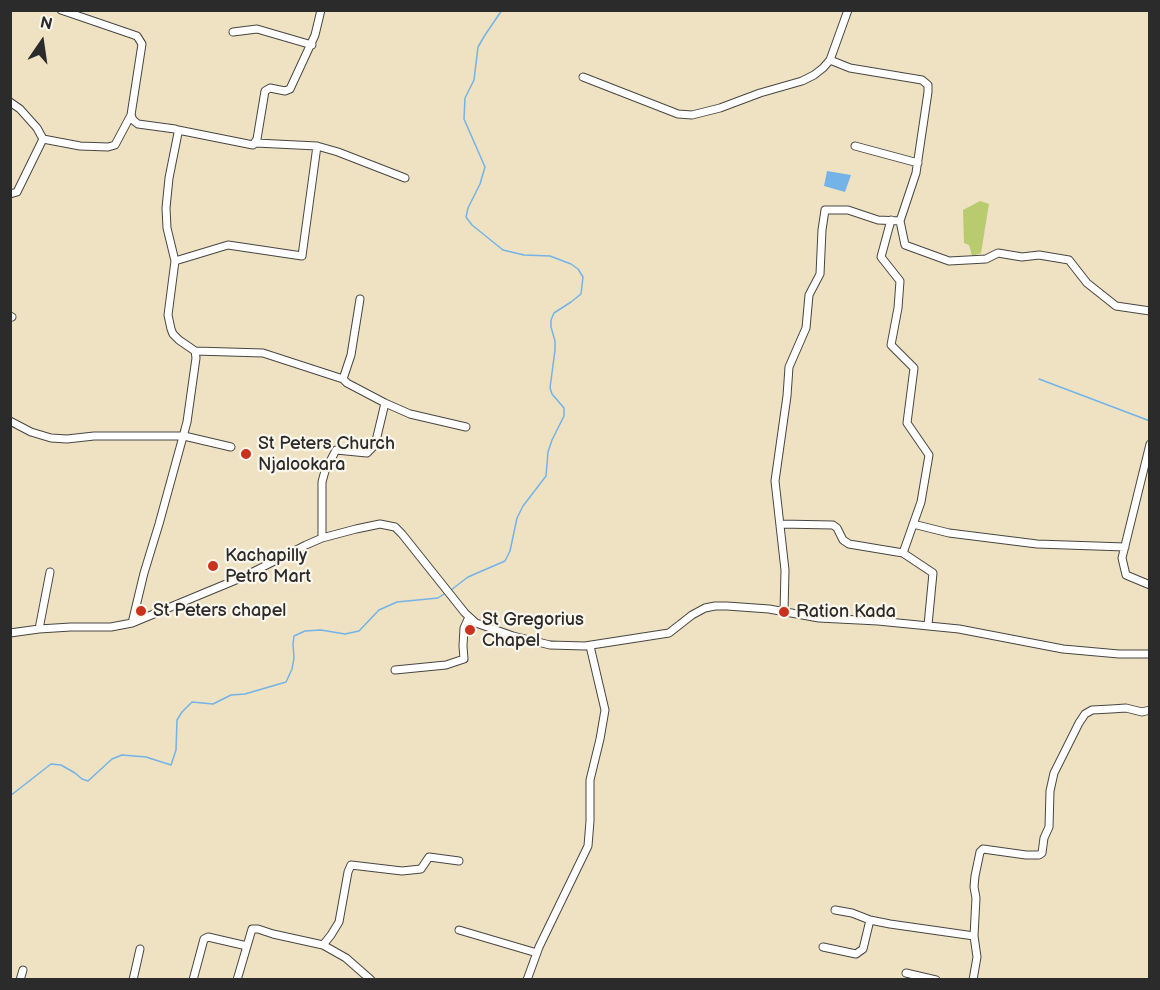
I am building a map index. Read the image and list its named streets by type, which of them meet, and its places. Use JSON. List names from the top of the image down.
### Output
{
  "places": [
    "St Peters Church Njalookara",
    "Kachapilly Petro Mart",
    "St Peters chapel",
    "Ration Kada",
    "St Gregorius Chapel"
  ],
  "north": "top"
}
